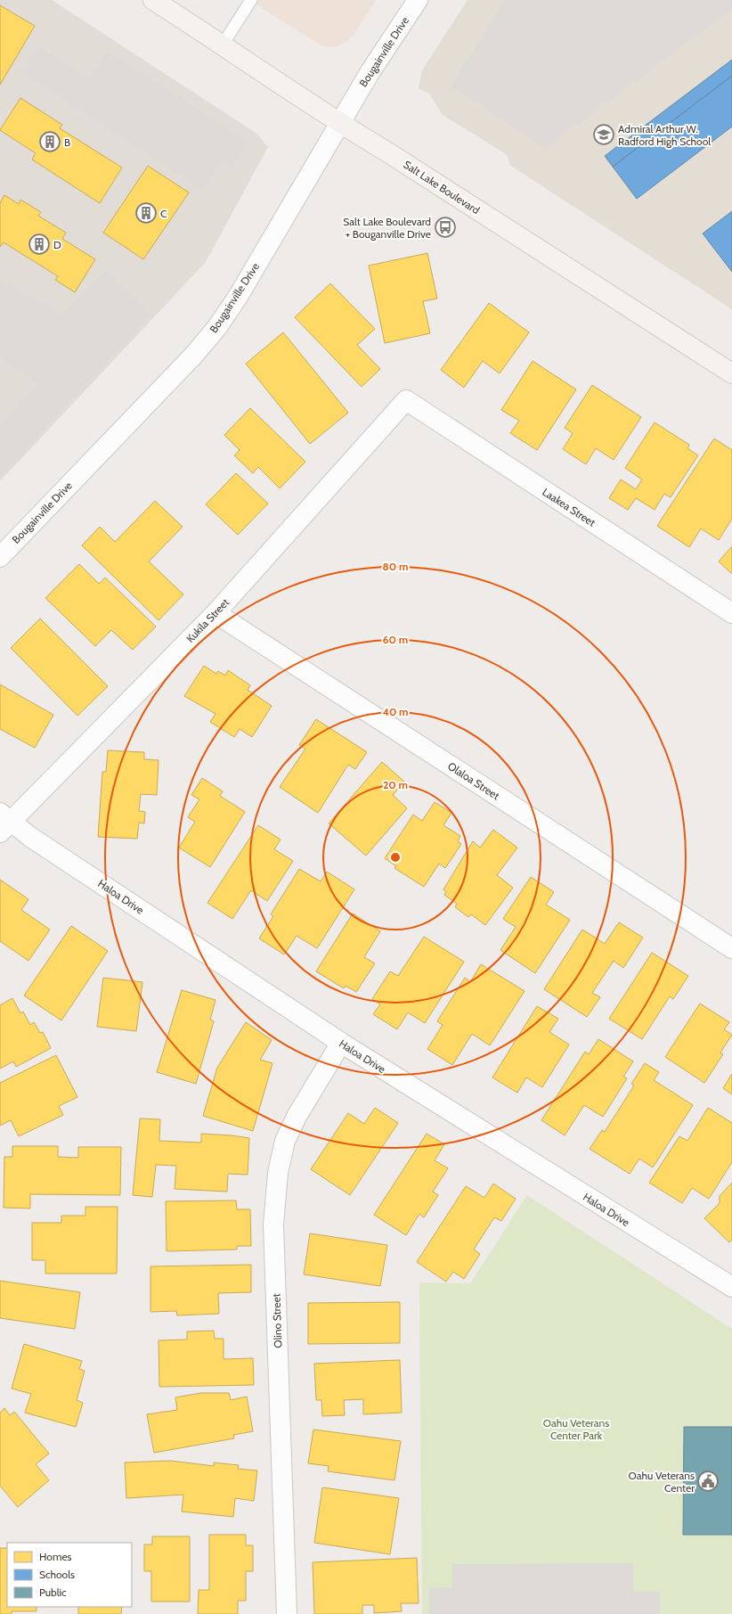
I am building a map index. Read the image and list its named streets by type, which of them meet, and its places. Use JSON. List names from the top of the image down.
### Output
{
  "streets": {
    "main road": ["Salt Lake Boulevard"],
    "street": [
      "Bougainville Drive",
      "Laakea Street",
      "Kukila Street",
      "Olaloa Street",
      "Haloa Drive",
      "Olino Street"
    ]
  },
  "crossings": [
    ["Bougainville Drive", "Salt Lake Boulevard"],
    ["Laakea Street", "Kukila Street"],
    ["Kukila Street", "Olaloa Street"],
    ["Kukila Street", "Haloa Drive"],
    ["Haloa Drive", "Olino Street"]
  ],
  "parks": ["Oahu Veterans Center Park"],
  "places": {
    "school or university": ["Admiral Arthur W. Radford High School"],
    "building": ["B", "C", "D"],
    "bus stop": ["Salt Lake Boulevard + Bouganville Drive"],
    "public building": ["Oahu Veterans Center"]
  },
  "legend": ["Homes", "Schools", "Public"],
  "rings": [
    "80 m",
    "60 m",
    "40 m",
    "20 m"
  ]
}
